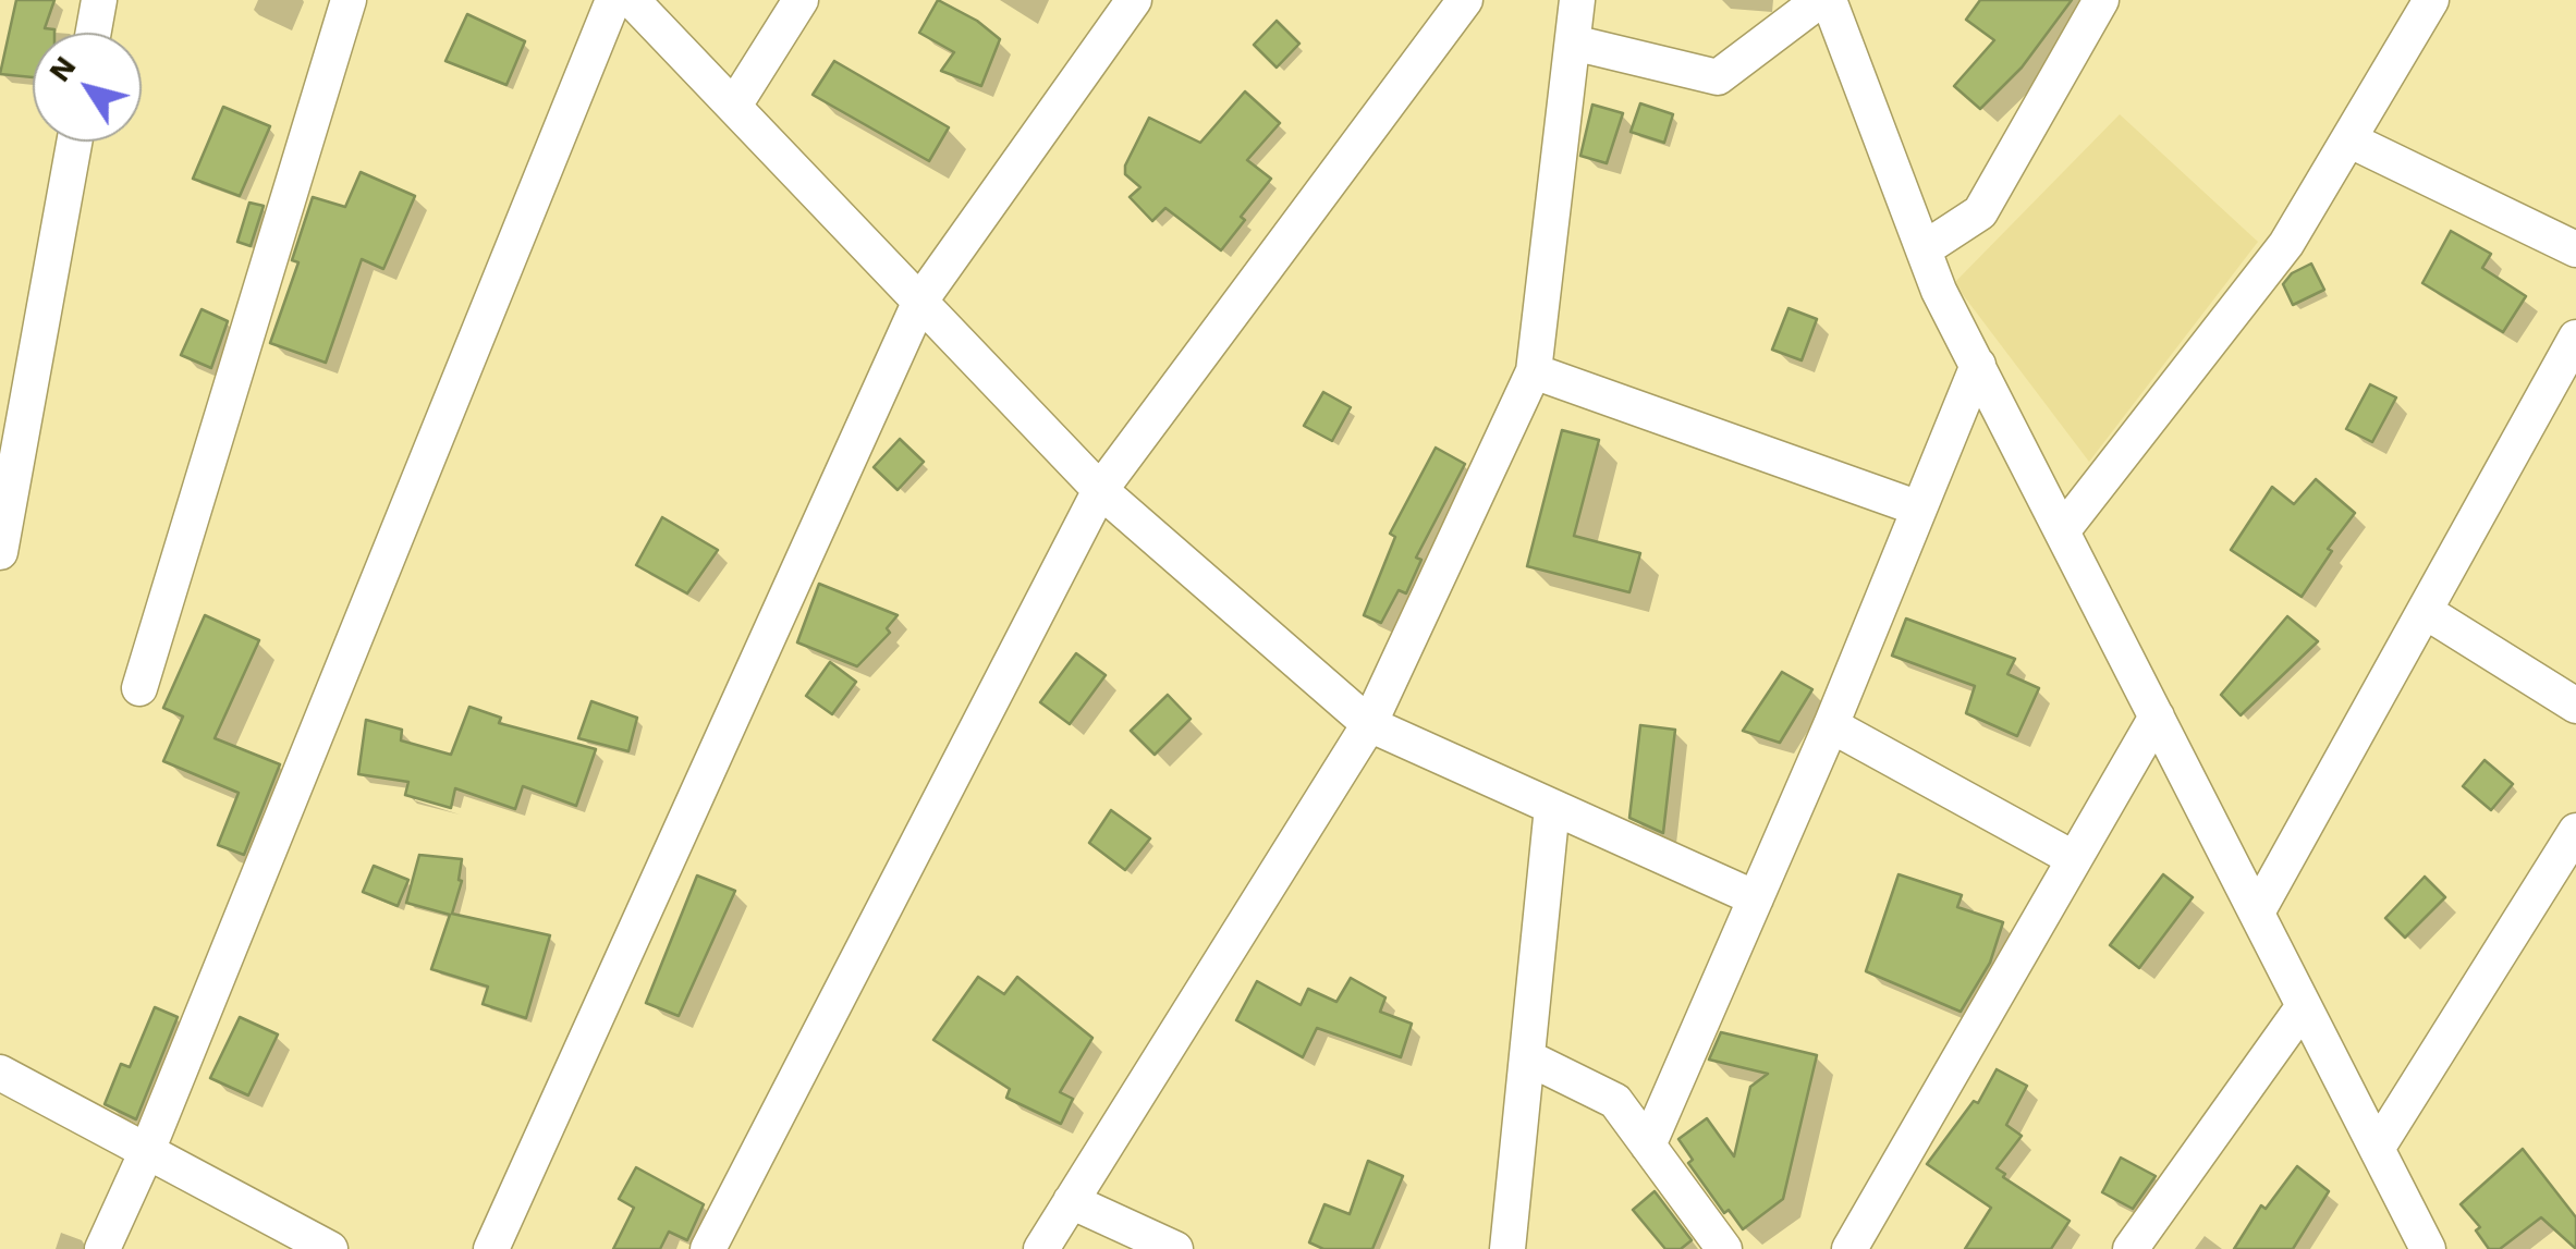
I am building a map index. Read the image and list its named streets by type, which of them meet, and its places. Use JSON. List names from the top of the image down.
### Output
{
  "north": "top left"
}
